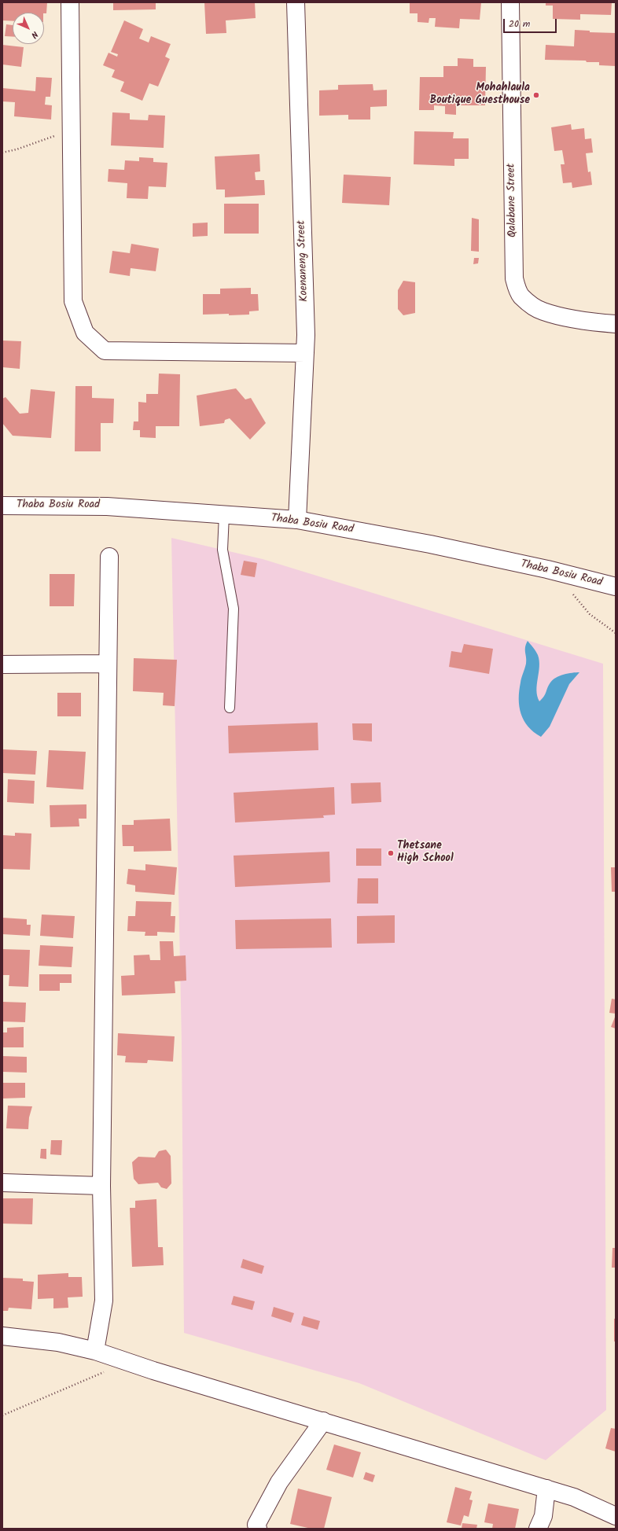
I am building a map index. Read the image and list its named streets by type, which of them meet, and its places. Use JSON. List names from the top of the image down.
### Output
{
  "streets": {
    "street": ["Qalabane Street", "Koenaneng Street", "Thaba Bosiu Road"]
  },
  "crossings": [
    ["Koenaneng Street", "Thaba Bosiu Road"]
  ],
  "places": ["Mohahlaula Boutique Guesthouse", "Thetsane High School"],
  "scale_bar": "20 m",
  "north": "bottom right"
}
